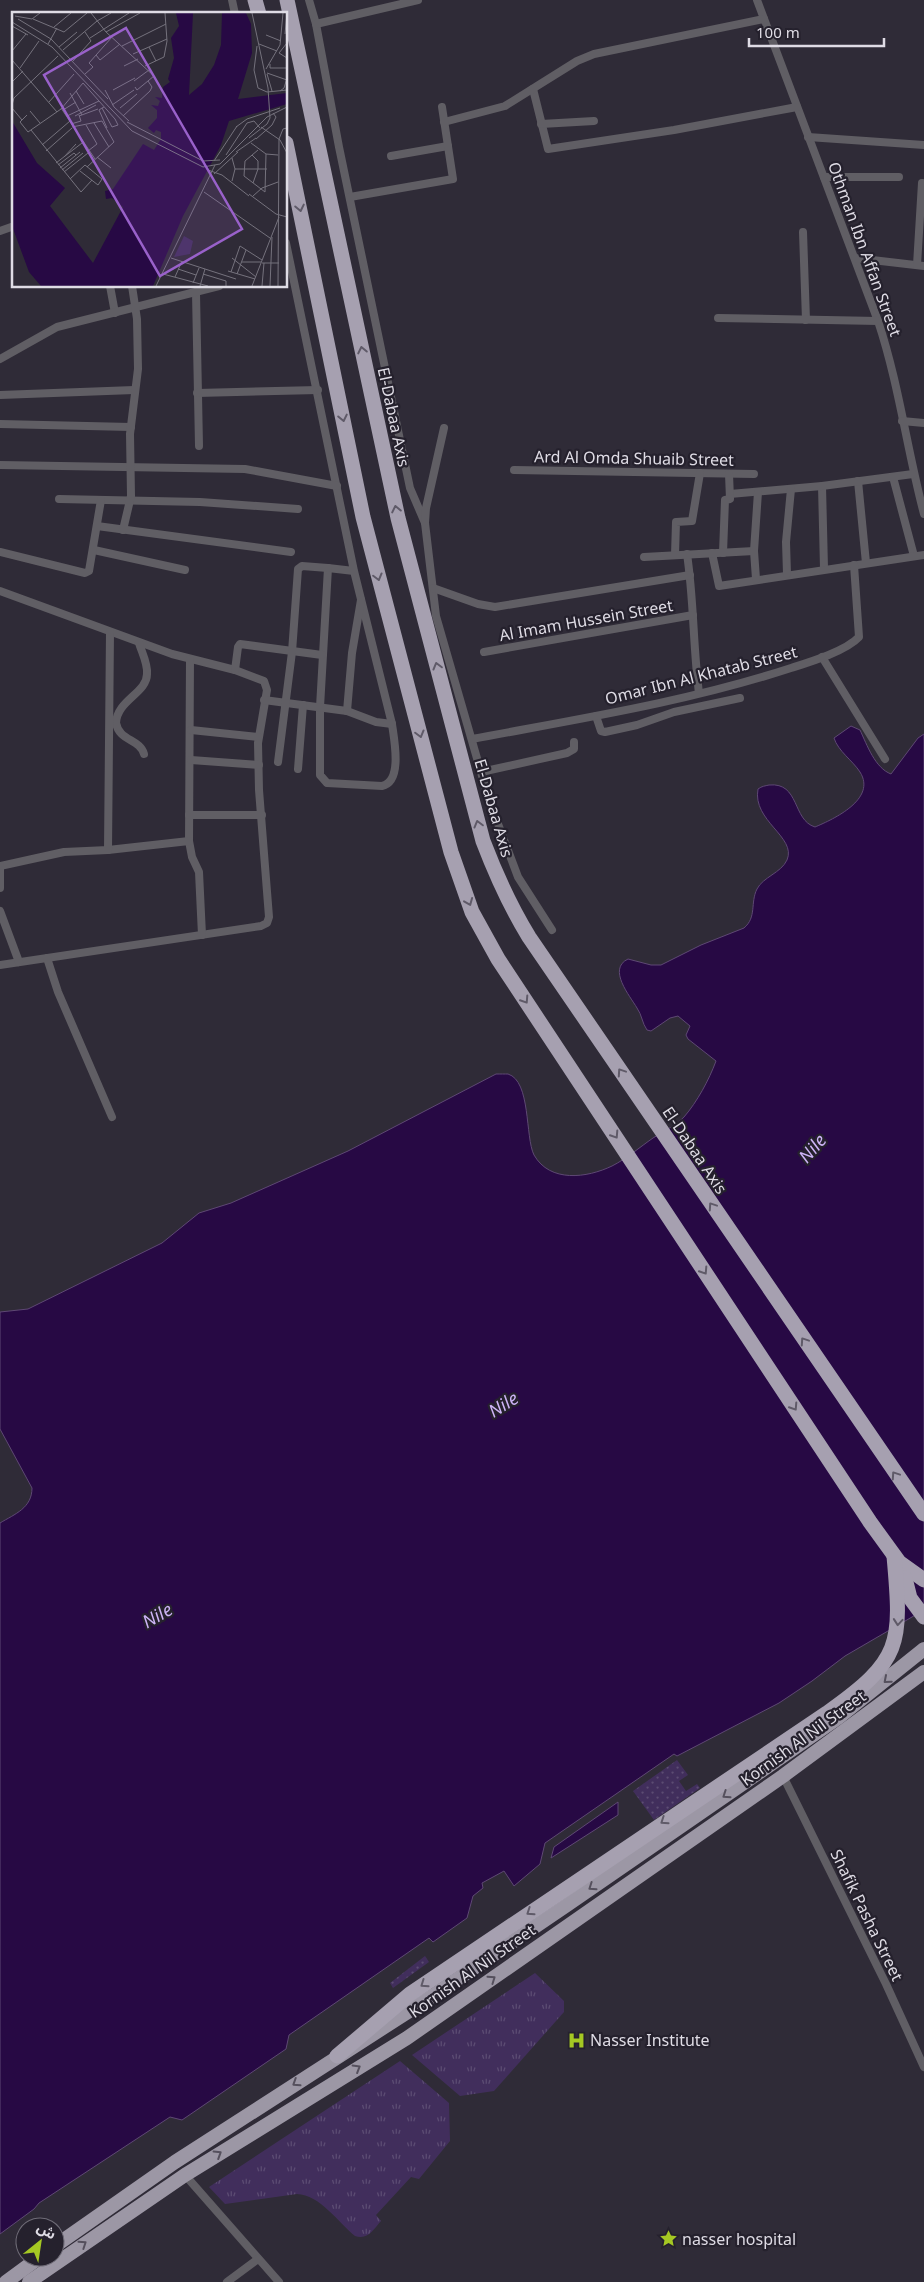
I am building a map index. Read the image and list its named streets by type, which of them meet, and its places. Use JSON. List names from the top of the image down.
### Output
{
  "streets": {
    "highway": ["El-Dabaa Axis", "Kornish Al Nil Street"],
    "street": [
      "Othman Ibn Affan Street",
      "Ard Al Omda Shuaib Street",
      "Al Imam Hussein Street",
      "Omar Ibn Al Khatab Street",
      "Shafik Pasha Street"
    ]
  },
  "crossings": [
    ["Kornish Al Nil Street", "Shafik Pasha Street"]
  ],
  "water": ["Nile"],
  "places": {
    "hospital": ["Nasser Institute"],
    "place": ["nasser hospital"]
  },
  "scale_bar": "100 m",
  "north": "top right"
}
